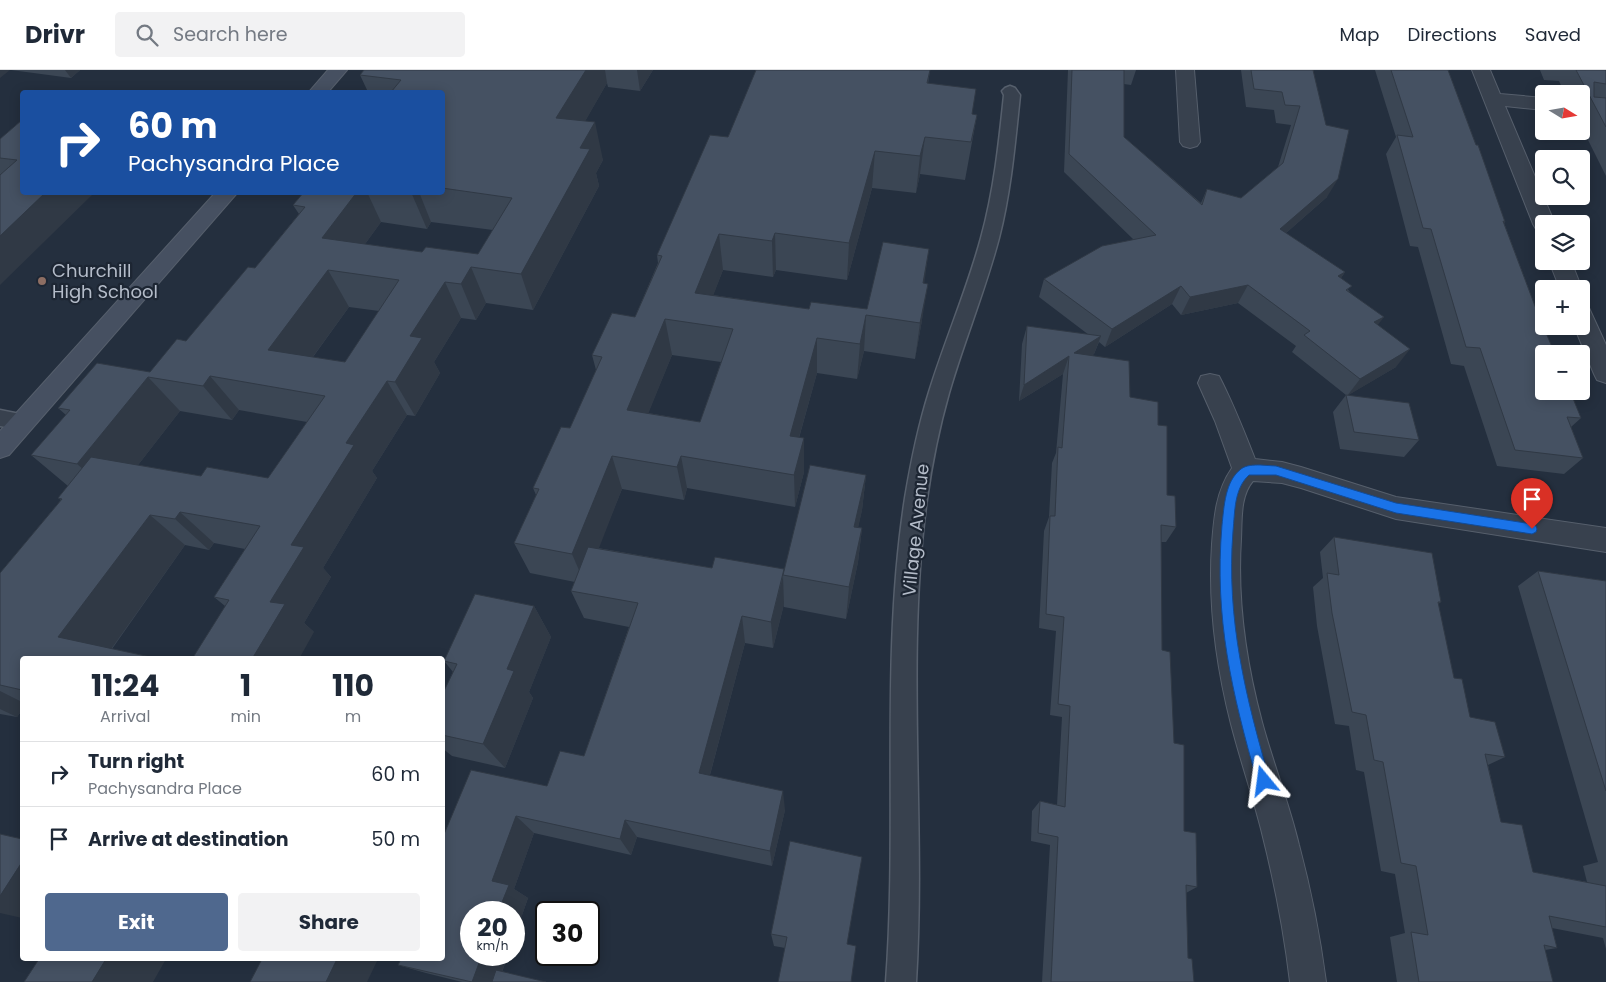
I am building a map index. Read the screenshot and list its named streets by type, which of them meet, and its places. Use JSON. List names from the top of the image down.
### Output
{
  "streets": {
    "lane": ["Village Avenue"]
  },
  "places": ["Churchill High School"],
  "north": "right",
  "page": {
    "header": "Drivr",
    "search": "Search here",
    "nav": ["Map", "Directions", "Saved"],
    "map_buttons": ["+", "−"],
    "turn": ["60 m", "Pachysandra Place"],
    "eta": [
      "11:24",
      "Arrival",
      "1",
      "min",
      "110",
      "m"
    ],
    "list": [
      {
        "name": "Turn right",
        "note": "Pachysandra Place",
        "value": "60 m"
      },
      {
        "name": "Arrive at destination",
        "value": "50 m"
      }
    ],
    "buttons": ["Exit", "Share"],
    "speed": "20 km/h",
    "limit": "30"
  }
}
